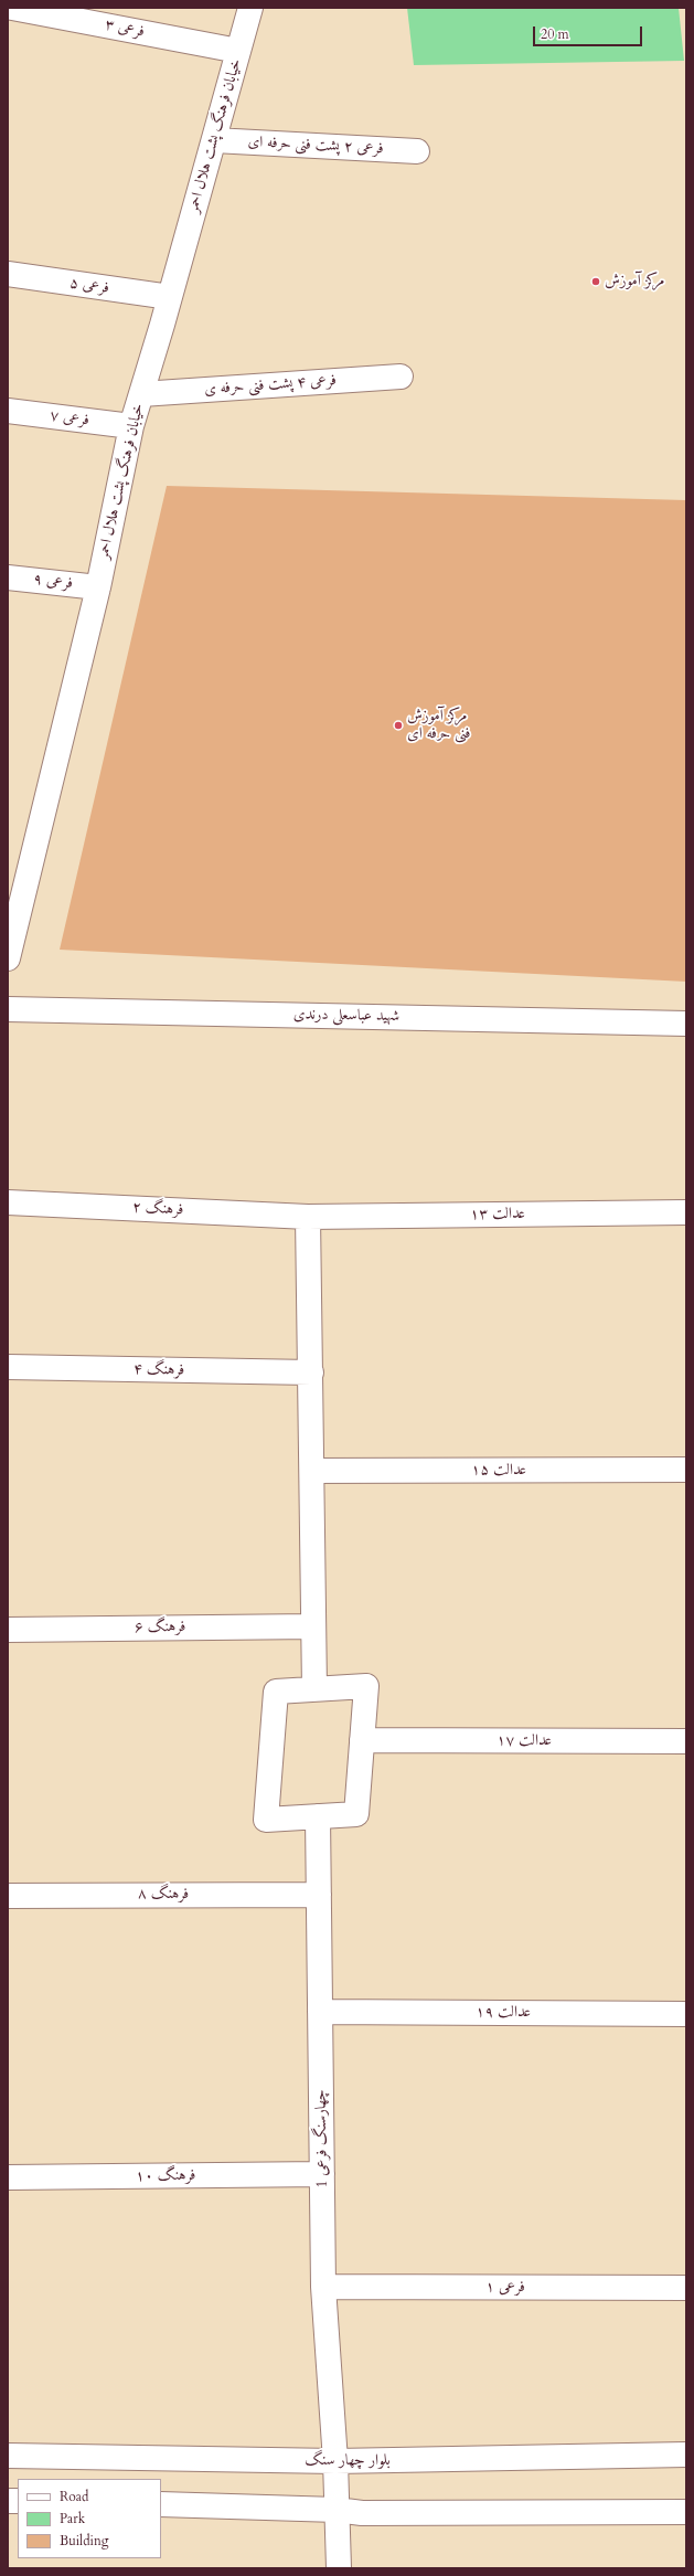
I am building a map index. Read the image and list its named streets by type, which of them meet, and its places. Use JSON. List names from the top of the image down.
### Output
{
  "streets": {
    "street": [
      "فرعی ۳",
      "خیابان فرهنگ پشت هلال احمر",
      "فرعی ۲ پشت فنی حرفه ای",
      "فرعی ۵",
      "فرعی ۴ پشت فنی حرفه ی",
      "فرعی ۷",
      "فرعی ۹",
      "شهید عباسعلی درندی",
      "فرهنگ ۲",
      "عدالت ۱۳",
      "فرهنگ ۴",
      "عدالت ۱۵",
      "فرهنگ ۶",
      "عدالت ۱۷",
      "فرهنگ ۸",
      "عدالت ۱۹",
      "چهارسنگ فرعی 1",
      "فرهنگ ۱۰",
      "فرعی ۱",
      "بلوار چهار سنگ"
    ]
  },
  "crossings": [
    ["فرعی ۳", "خیابان فرهنگ پشت هلال احمر"],
    ["خیابان فرهنگ پشت هلال احمر", "فرعی ۲ پشت فنی حرفه ای"],
    ["خیابان فرهنگ پشت هلال احمر", "فرعی ۵"],
    ["خیابان فرهنگ پشت هلال احمر", "فرعی ۴ پشت فنی حرفه ی"],
    ["خیابان فرهنگ پشت هلال احمر", "فرعی ۷"],
    ["خیابان فرهنگ پشت هلال احمر", "فرعی ۹"],
    ["فرهنگ ۲", "عدالت ۱۳"],
    ["فرهنگ ۸", "چهارسنگ فرعی 1"],
    ["عدالت ۱۹", "چهارسنگ فرعی 1"],
    ["چهارسنگ فرعی 1", "فرهنگ ۱۰"],
    ["چهارسنگ فرعی 1", "فرعی ۱"],
    ["چهارسنگ فرعی 1", "بلوار چهار سنگ"]
  ],
  "places": ["مرکز آموزش", "مرکز آموزش فنی حرفه ای"],
  "legend": ["Road", "Park", "Building"],
  "scale_bar": "20 m"
}
